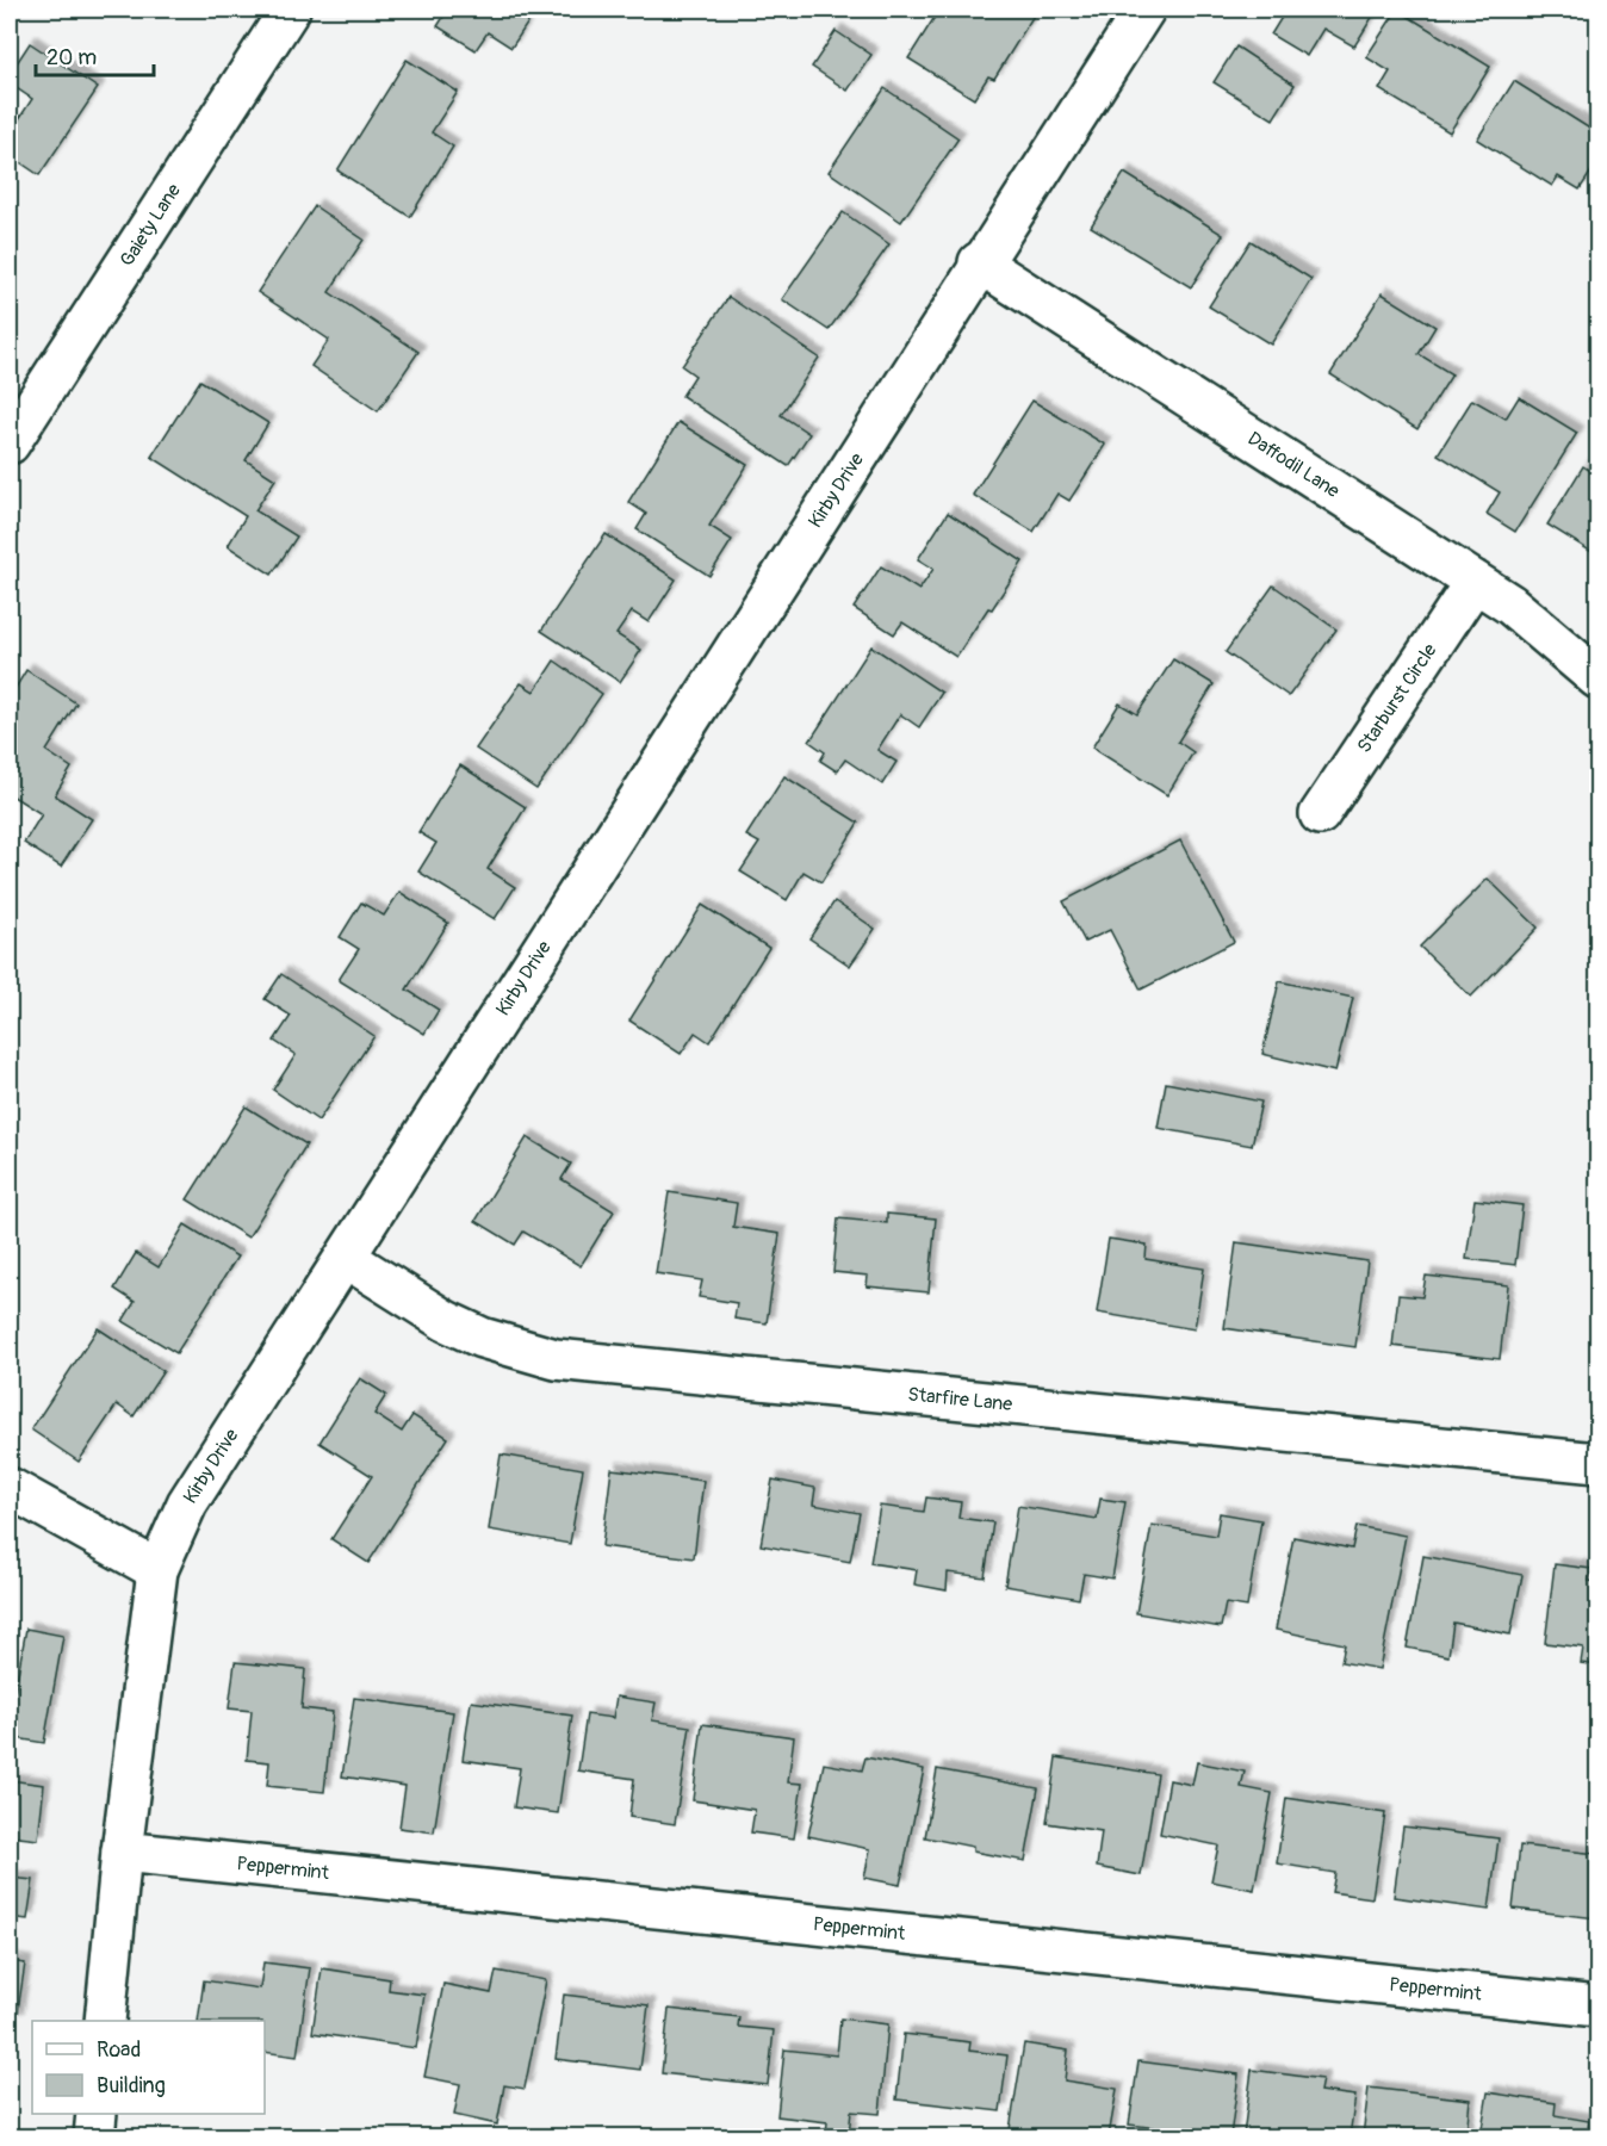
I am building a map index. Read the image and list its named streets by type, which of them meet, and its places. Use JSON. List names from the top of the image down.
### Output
{
  "streets": {
    "street": [
      "Gaiety Lane",
      "Daffodil Lane",
      "Kirby Drive",
      "Starburst Circle",
      "Starfire Lane",
      "Peppermint"
    ]
  },
  "crossings": [
    ["Daffodil Lane", "Kirby Drive"],
    ["Daffodil Lane", "Starburst Circle"],
    ["Kirby Drive", "Starfire Lane"],
    ["Kirby Drive", "Peppermint"]
  ],
  "legend": ["Road", "Building"],
  "scale_bar": "20 m"
}
